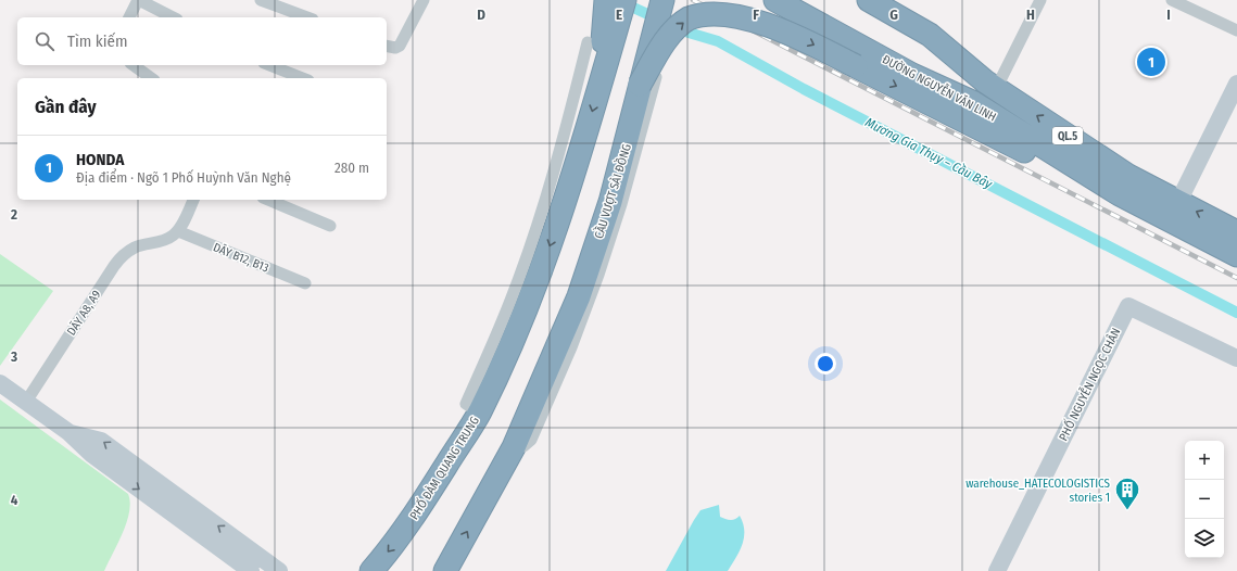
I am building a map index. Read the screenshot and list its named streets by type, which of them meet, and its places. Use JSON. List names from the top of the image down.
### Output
{
  "streets": {
    "highway": [
      "ĐƯỜNG NGUYỄN VĂN LINH",
      "QL.5",
      "CẦU VƯỢT SÀI ĐỒNG",
      "PHỐ ĐÀM QUANG TRUNG"
    ],
    "street": ["DÃY B12, B13", "DÃY A8, A9", "PHỐ NGUYỄN NGỌC CHÂN"]
  },
  "crossings": [
    ["DÃY B12, B13", "DÃY A8, A9"]
  ],
  "one_way": ["PHỐ ĐÀM QUANG TRUNG"],
  "water": ["Mương Gia Thụy – Cầu Bây"],
  "places": {
    "building": ["warehouse_HATECOLOGISTICS stories 1"]
  },
  "page": {
    "search": "Tìm kiếm",
    "pins": "1",
    "heading": "Gần đây",
    "list": [
      {
        "mark": "1",
        "name": "HONDA",
        "note": "Địa điểm · Ngõ 1 Phố Huỳnh Văn Nghệ",
        "value": "280 m"
      }
    ],
    "map_buttons": ["+", "−"]
  },
  "grid": {
    "columns": [
      "D",
      "E",
      "F",
      "G",
      "H",
      "I"
    ],
    "rows": ["2", "3", "4"]
  }
}
